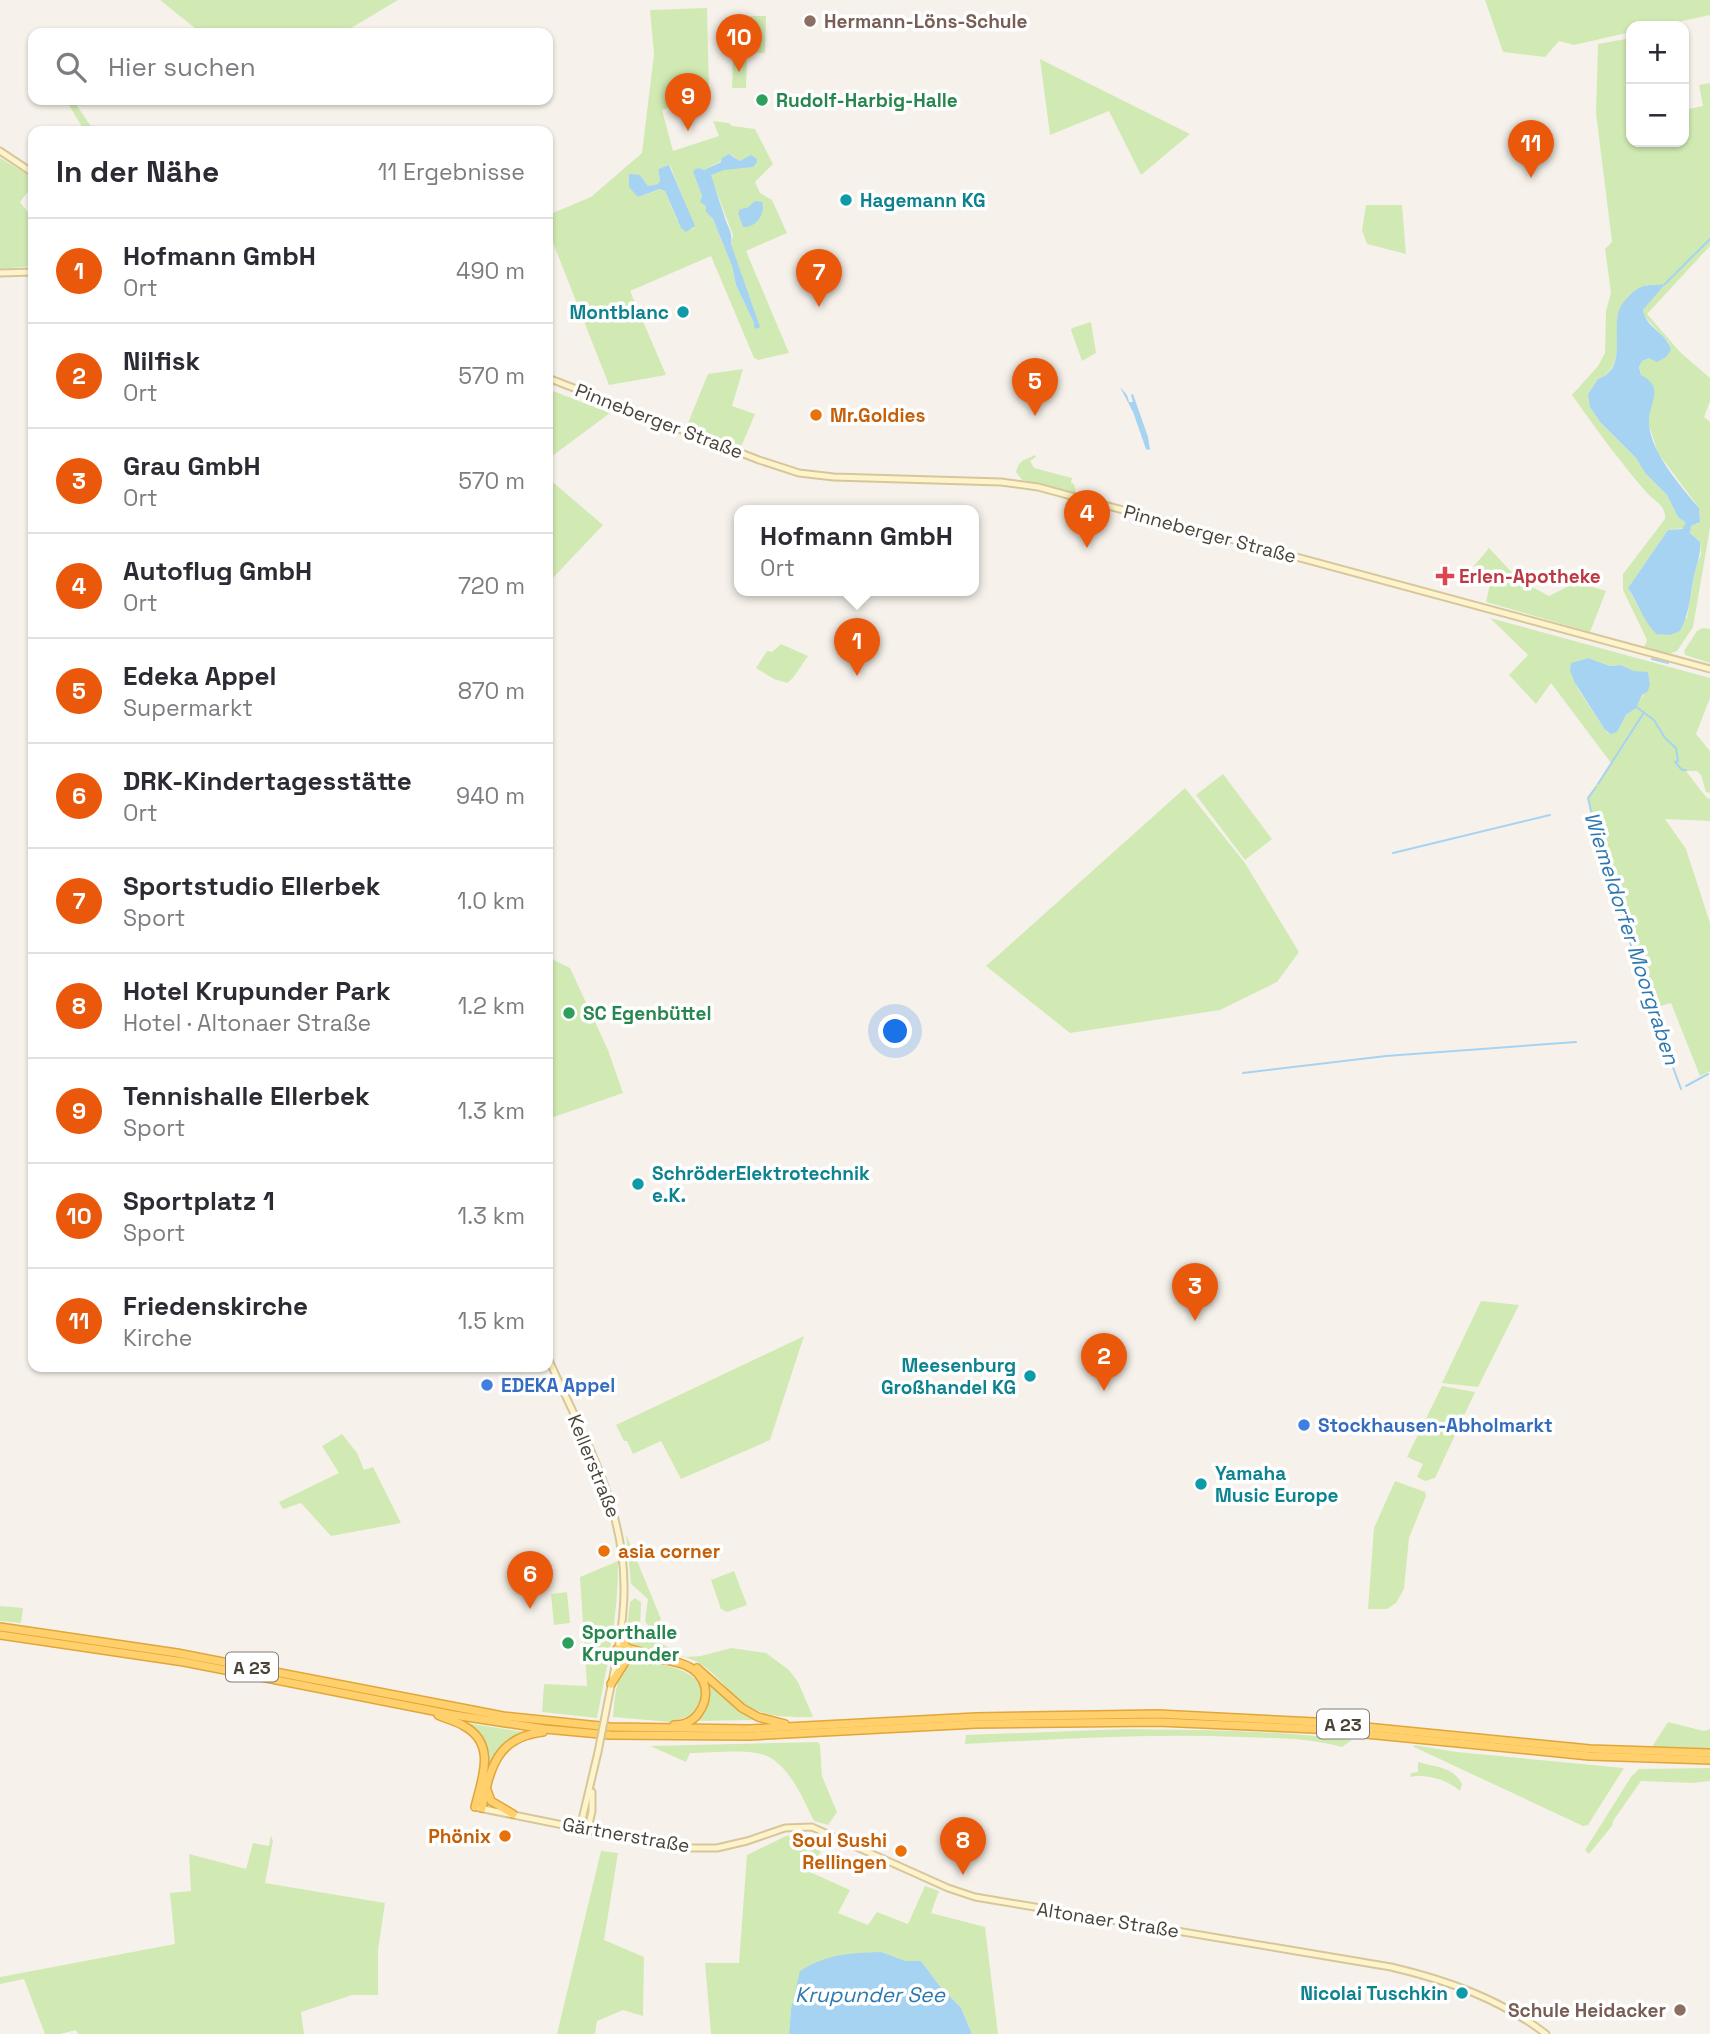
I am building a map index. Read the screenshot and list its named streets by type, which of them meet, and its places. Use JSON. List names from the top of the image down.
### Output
{
  "streets": {
    "highway": ["A 23"],
    "main road": [
      "Pinneberger Straße",
      "Kellerstraße",
      "Gärtnerstraße",
      "Altonaer Straße"
    ]
  },
  "crossings": [
    ["Kellerstraße", "Gärtnerstraße"],
    ["Gärtnerstraße", "Altonaer Straße"]
  ],
  "water": ["Wiemeldorfer Moorgraben", "Krupunder See"],
  "places": {
    "other": [
      "Hermann-Löns-Schule",
      "Rudolf-Harbig-Halle",
      "Hagemann KG",
      "Montblanc",
      "Mr.Goldies",
      "SC Egenbüttel",
      "SchröderElektrotechnik e.K.",
      "Meesenburg Großhandel KG",
      "EDEKA Appel",
      "Stockhausen-Abholmarkt",
      "Yamaha Music Europe",
      "asia corner",
      "Sporthalle Krupunder",
      "Phönix",
      "Soul Sushi Rellingen",
      "Nicolai Tuschkin",
      "Schule Heidacker"
    ],
    "health": ["Erlen-Apotheke"]
  },
  "page": {
    "pins": [
      "10",
      "9",
      "11",
      "7",
      "5",
      "4",
      "1",
      "3",
      "2",
      "6",
      "8"
    ],
    "map_buttons": ["+", "−"],
    "search": "Hier suchen",
    "heading": ["In der Nähe", "11 Ergebnisse"],
    "list": [
      {
        "mark": "1",
        "name": "Hofmann GmbH",
        "note": "Ort",
        "value": "490 m"
      },
      {
        "mark": "2",
        "name": "Nilfisk",
        "note": "Ort",
        "value": "570 m"
      },
      {
        "mark": "3",
        "name": "Grau GmbH",
        "note": "Ort",
        "value": "570 m"
      },
      {
        "mark": "4",
        "name": "Autoflug GmbH",
        "note": "Ort",
        "value": "720 m"
      },
      {
        "mark": "5",
        "name": "Edeka Appel",
        "note": "Supermarkt",
        "value": "870 m"
      },
      {
        "mark": "6",
        "name": "DRK-Kindertagesstätte",
        "note": "Ort",
        "value": "940 m"
      },
      {
        "mark": "7",
        "name": "Sportstudio Ellerbek",
        "note": "Sport",
        "value": "1.0 km"
      },
      {
        "mark": "8",
        "name": "Hotel Krupunder Park",
        "note": "Hotel · Altonaer Straße",
        "value": "1.2 km"
      },
      {
        "mark": "9",
        "name": "Tennishalle Ellerbek",
        "note": "Sport",
        "value": "1.3 km"
      },
      {
        "mark": "10",
        "name": "Sportplatz 1",
        "note": "Sport",
        "value": "1.3 km"
      },
      {
        "mark": "11",
        "name": "Friedenskirche",
        "note": "Kirche",
        "value": "1.5 km"
      }
    ],
    "popup": ["Hofmann GmbH", "Ort"]
  }
}
